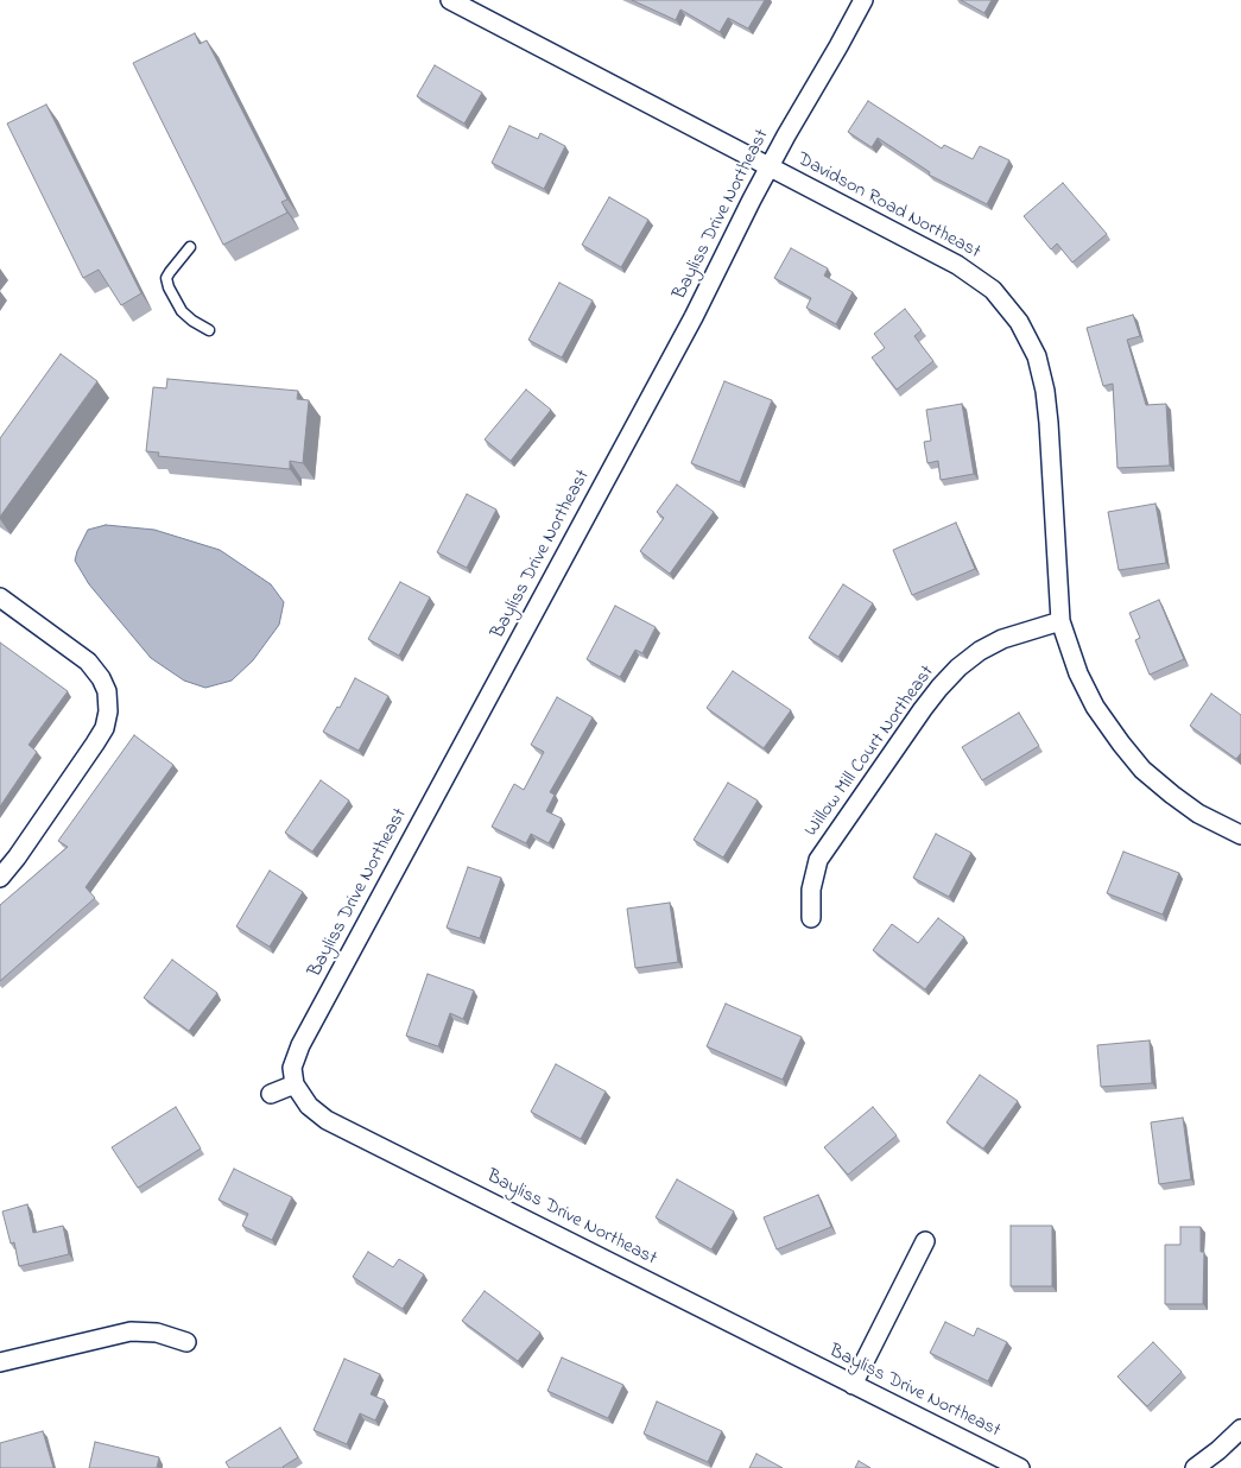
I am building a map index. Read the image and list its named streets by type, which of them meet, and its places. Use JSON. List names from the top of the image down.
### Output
{
  "streets": {
    "street": ["Davidson Road Northeast", "Bayliss Drive Northeast", "Willow Mill Court Northeast"]
  },
  "crossings": [
    ["Davidson Road Northeast", "Bayliss Drive Northeast"],
    ["Davidson Road Northeast", "Willow Mill Court Northeast"]
  ]
}
